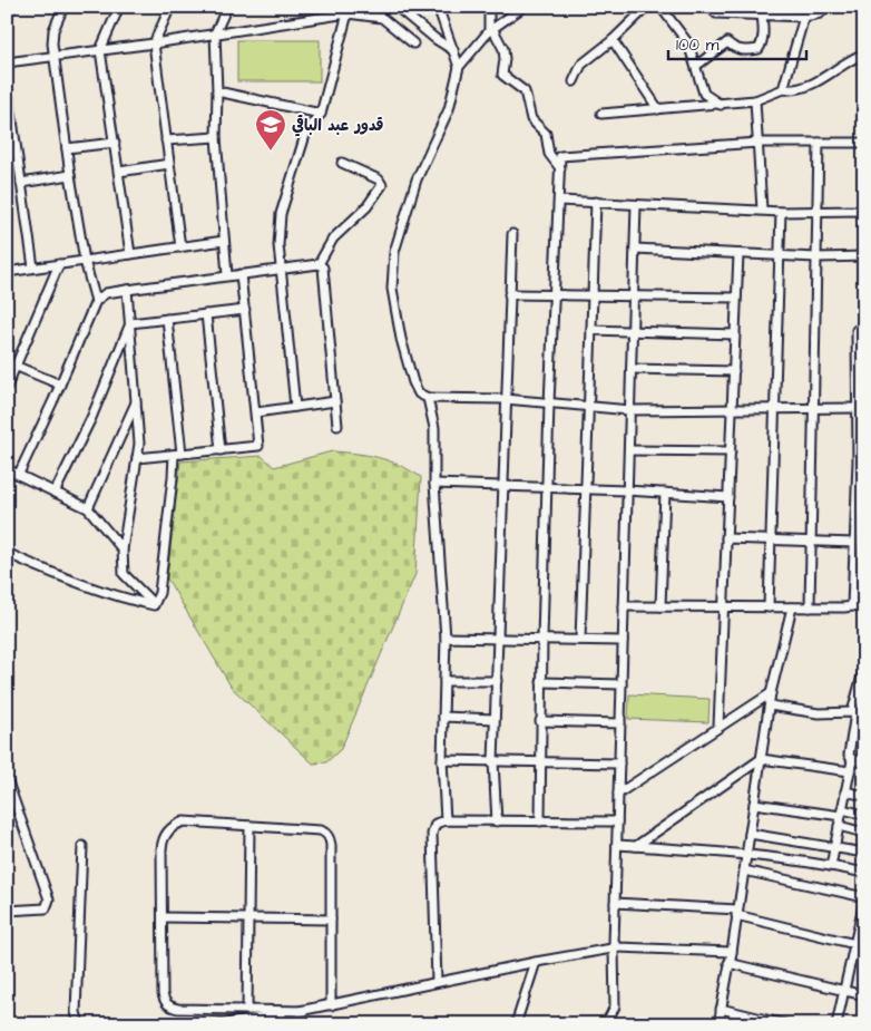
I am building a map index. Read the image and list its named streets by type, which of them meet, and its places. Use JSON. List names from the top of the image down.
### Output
{
  "places": {
    "school or university": ["قدور عبد الباقي"]
  },
  "scale_bar": "100 m"
}
